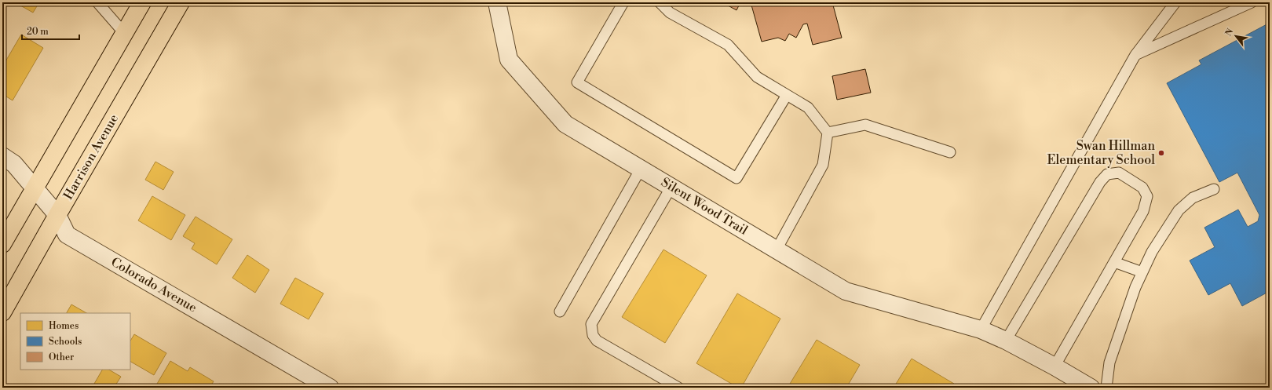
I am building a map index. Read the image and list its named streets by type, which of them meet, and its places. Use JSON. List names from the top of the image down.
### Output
{
  "streets": {
    "main road": ["Harrison Avenue"],
    "street": ["Silent Wood Trail", "Colorado Avenue"]
  },
  "crossings": [
    ["Harrison Avenue", "Colorado Avenue"]
  ],
  "places": ["Swan Hillman Elementary School"],
  "legend": ["Homes", "Schools", "Other"],
  "scale_bar": "20 m",
  "north": "top left"
}
